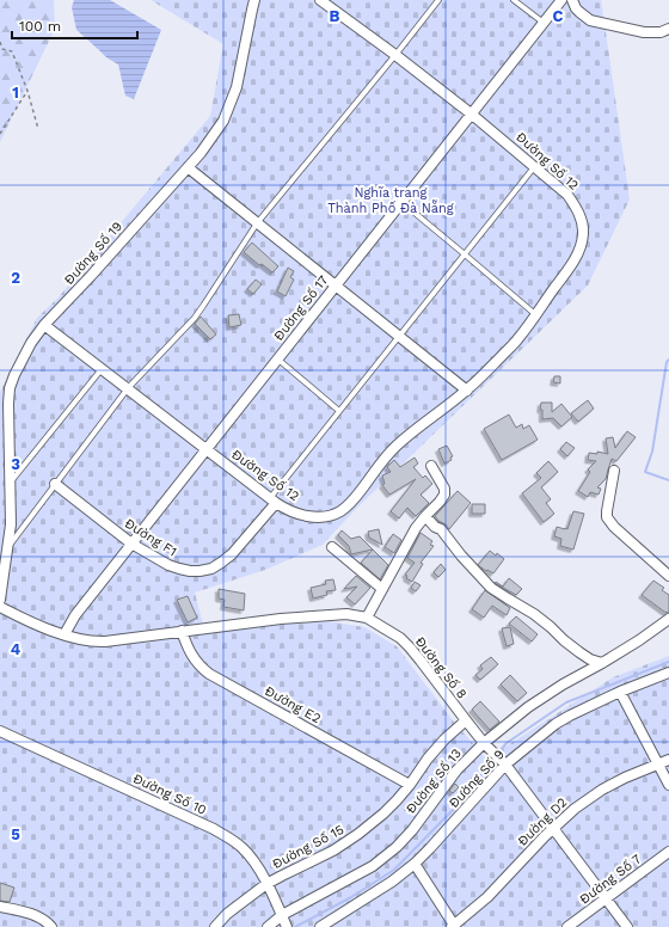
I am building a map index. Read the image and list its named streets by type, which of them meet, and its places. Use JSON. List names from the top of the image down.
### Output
{
  "streets": {
    "street": [
      "Đường Số 12",
      "Đường Số 19",
      "Đường Số 17",
      "Đường F1",
      "Đường Số 8",
      "Đường E2",
      "Đường Số 9",
      "Đường Số 13",
      "Đường Số 10",
      "Đường D2",
      "Đường Số 15",
      "Đường Số 7"
    ]
  },
  "crossings": [
    ["Đường Số 12", "Đường Số 19"],
    ["Đường Số 12", "Đường Số 17"],
    ["Đường Số 12", "Đường F1"],
    ["Đường Số 17", "Đường F1"],
    ["Đường Số 17", "Đường Số 8"],
    ["Đường Số 8", "Đường E2"],
    ["Đường Số 8", "Đường Số 9"],
    ["Đường Số 8", "Đường Số 13"],
    ["Đường Số 8", "Đường D2"],
    ["Đường Số 8", "Đường Số 15"],
    ["Đường Số 8", "Đường Số 7"],
    ["Đường E2", "Đường Số 15"],
    ["Đường Số 13", "Đường Số 10"],
    ["Đường Số 10", "Đường Số 15"]
  ],
  "parks": ["Nghĩa trang Thành Phố Đà Nẵng"],
  "scale_bar": "100 m",
  "grid": {
    "columns": ["B", "C"],
    "rows": [
      "1",
      "2",
      "3",
      "4",
      "5"
    ]
  }
}
